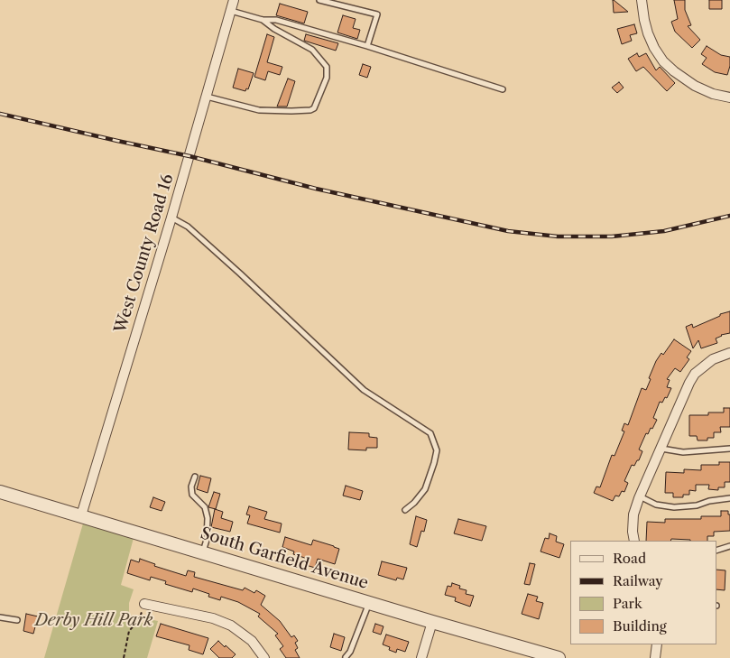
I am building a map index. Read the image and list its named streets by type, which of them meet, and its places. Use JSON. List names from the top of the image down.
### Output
{
  "streets": {
    "street": ["West County Road 16", "South Garfield Avenue"]
  },
  "crossings": [
    ["West County Road 16", "South Garfield Avenue"]
  ],
  "parks": ["Derby Hill Park"],
  "legend": [
    "Road",
    "Railway",
    "Park",
    "Building"
  ]
}
